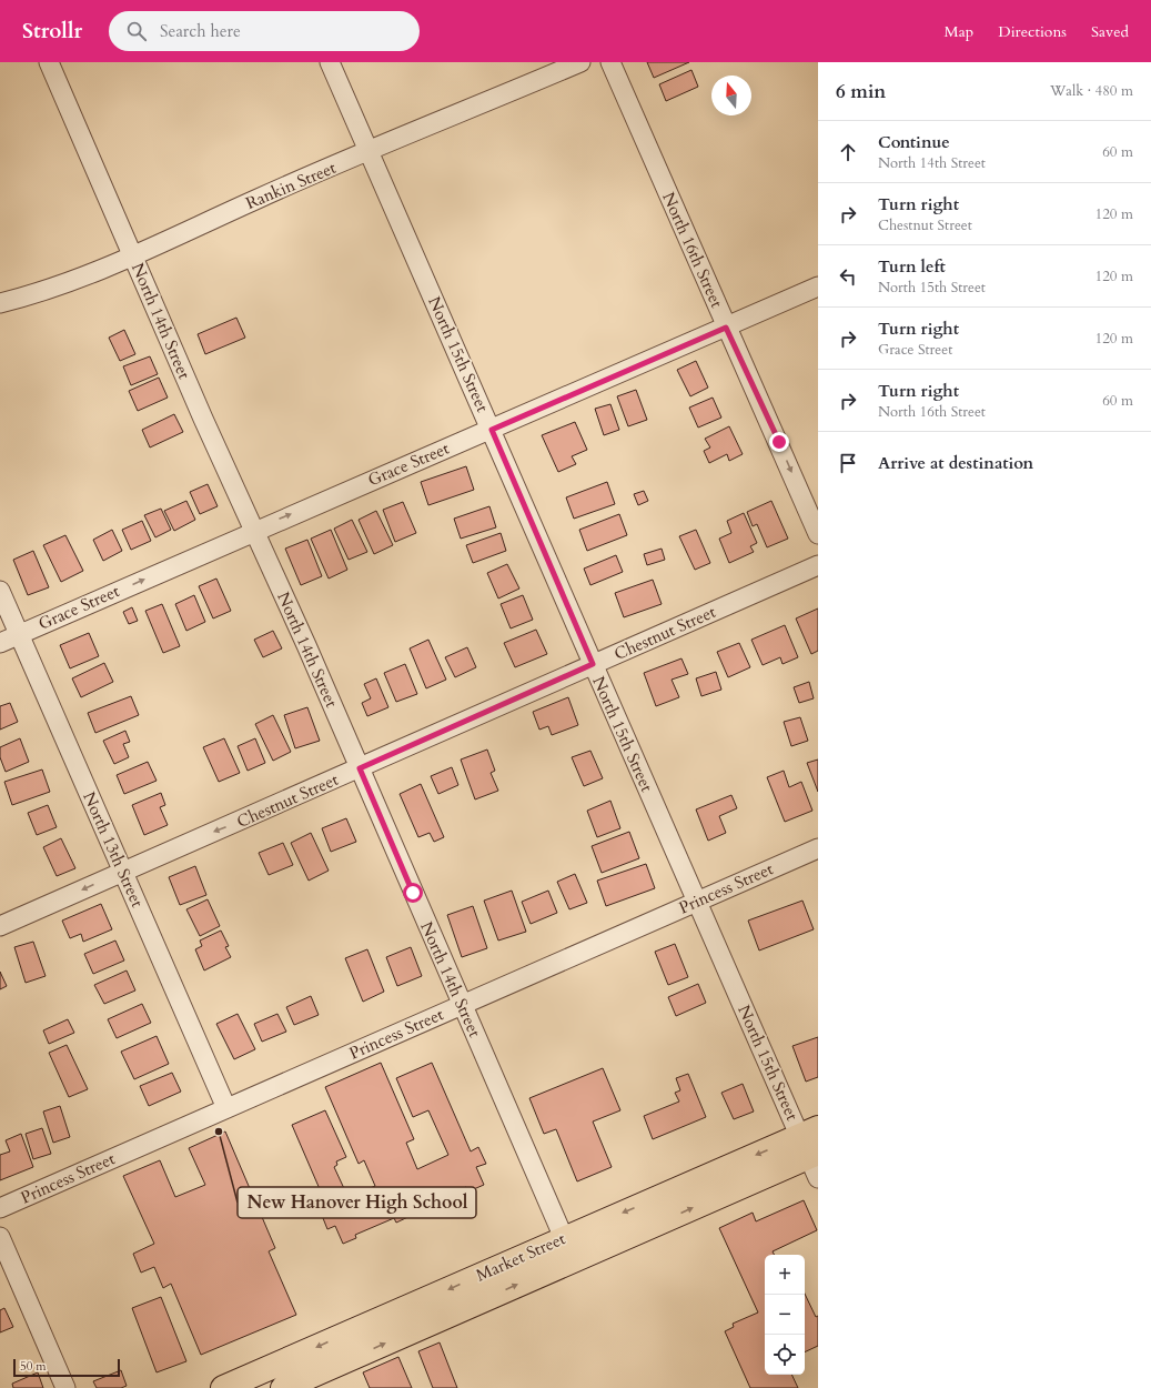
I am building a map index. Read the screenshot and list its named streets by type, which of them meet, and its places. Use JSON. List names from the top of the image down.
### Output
{
  "streets": {
    "main road": ["Market Street"],
    "street": [
      "Rankin Street",
      "North 16th Street",
      "North 14th Street",
      "North 15th Street",
      "Grace Street",
      "Chestnut Street",
      "North 13th Street",
      "Princess Street"
    ]
  },
  "crossings": [
    ["Rankin Street", "North 14th Street"],
    ["Rankin Street", "North 15th Street"],
    ["North 16th Street", "Grace Street"],
    ["North 14th Street", "Grace Street"],
    ["North 14th Street", "Chestnut Street"],
    ["North 14th Street", "Princess Street"],
    ["North 14th Street", "Market Street"],
    ["North 15th Street", "Grace Street"],
    ["North 15th Street", "Chestnut Street"],
    ["North 15th Street", "Princess Street"],
    ["North 15th Street", "Market Street"],
    ["Grace Street", "North 13th Street"],
    ["Chestnut Street", "North 13th Street"],
    ["North 13th Street", "Princess Street"]
  ],
  "one_way": ["North 16th Street", "Grace Street", "Chestnut Street"],
  "places": ["New Hanover High School"],
  "scale_bar": "50 m",
  "north": "top",
  "page": {
    "header": "Strollr",
    "search": "Search here",
    "nav": ["Map", "Directions", "Saved"],
    "heading": ["6 min", "Walk · 480 m"],
    "list": [
      ["Continue", "North 14th Street", "60 m"],
      ["Turn right", "Chestnut Street", "120 m"],
      ["Turn left", "North 15th Street", "120 m"],
      ["Turn right", "Grace Street", "120 m"],
      ["Turn right", "North 16th Street", "60 m"],
      "Arrive at destination"
    ],
    "map_buttons": ["+", "−"],
    "scale": "50 m"
  }
}
